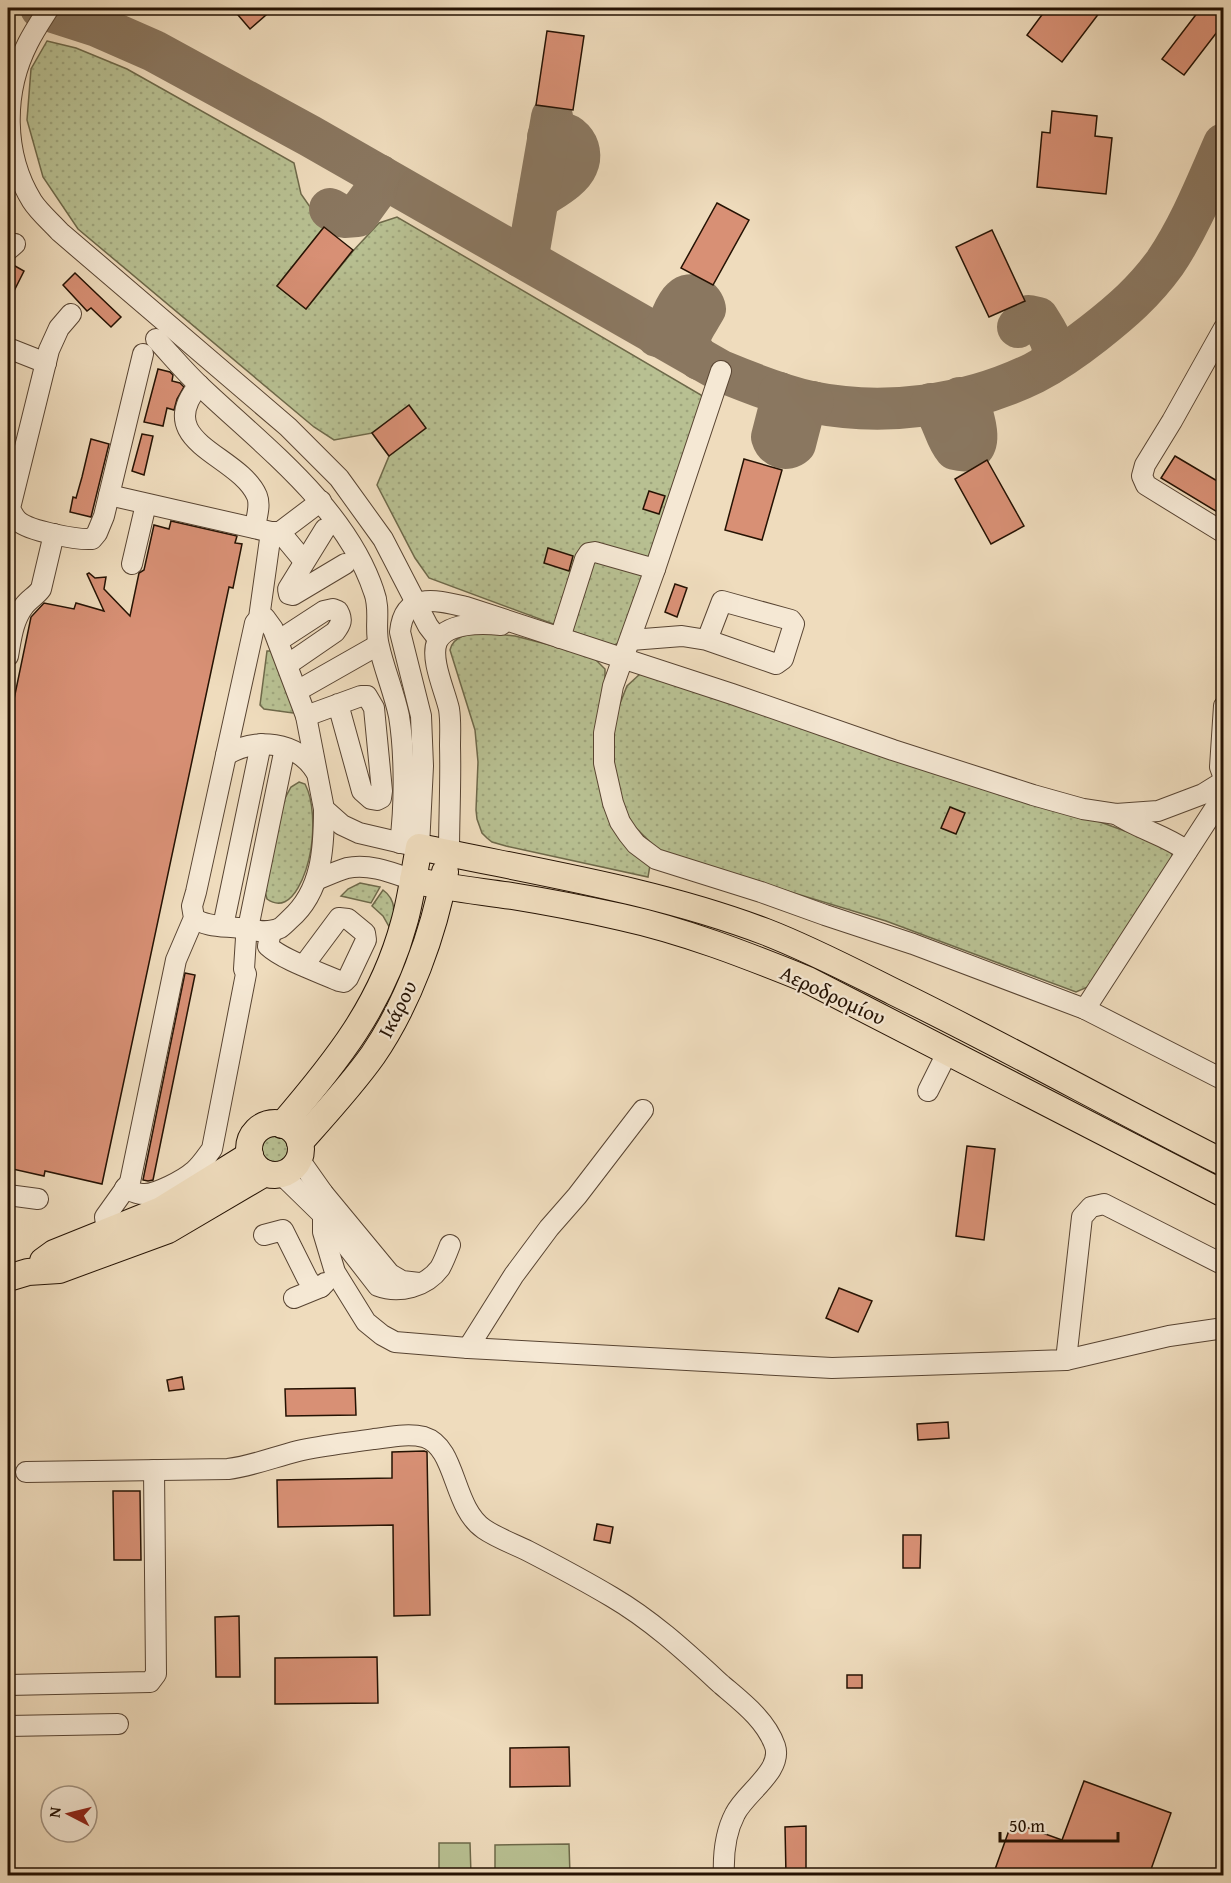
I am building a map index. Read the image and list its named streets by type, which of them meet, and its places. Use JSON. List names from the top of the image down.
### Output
{
  "streets": {
    "main road": ["Αεροδρομίου", "Ικάρου"]
  },
  "crossings": [
    ["Αεροδρομίου", "Ικάρου"]
  ],
  "scale_bar": "50 m",
  "north": "left"
}
